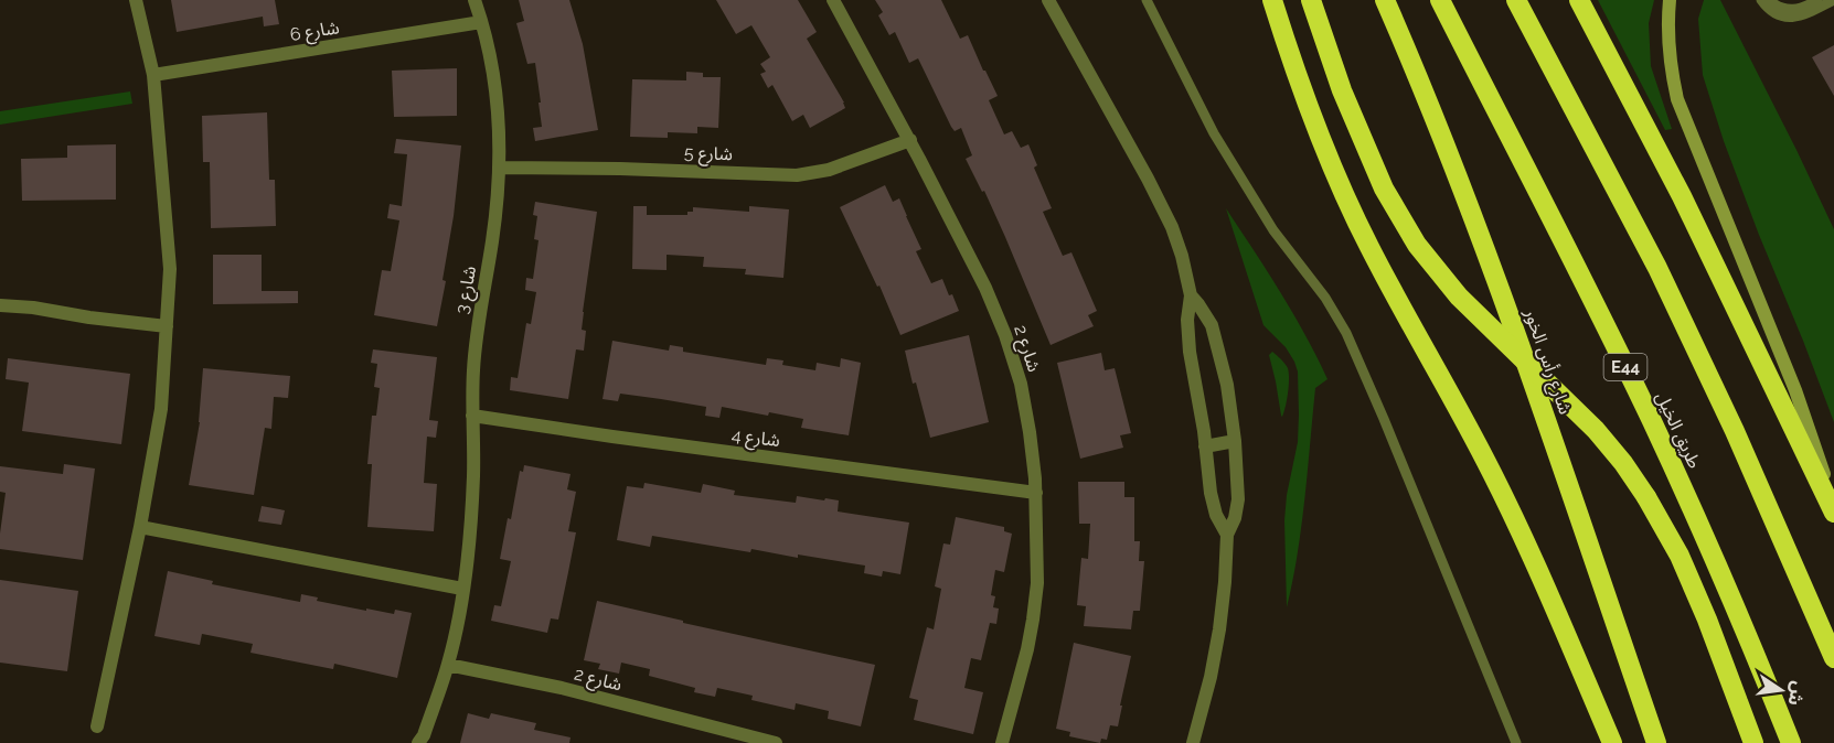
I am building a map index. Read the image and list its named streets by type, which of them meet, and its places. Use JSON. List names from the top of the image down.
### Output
{
  "streets": {
    "highway": ["شارع رأس الخور", "E44", "طريق الخيل"],
    "street": [
      "شارع 6",
      "شارع 5",
      "شارع 3",
      "شارع 2",
      "شارع 4"
    ]
  },
  "crossings": [
    ["شارع 6", "شارع 3"],
    ["شارع 5", "شارع 3"],
    ["شارع 5", "شارع 2"],
    ["شارع 3", "شارع 2"],
    ["شارع 3", "شارع 4"],
    ["شارع 2", "شارع 4"]
  ],
  "north": "right"
}
